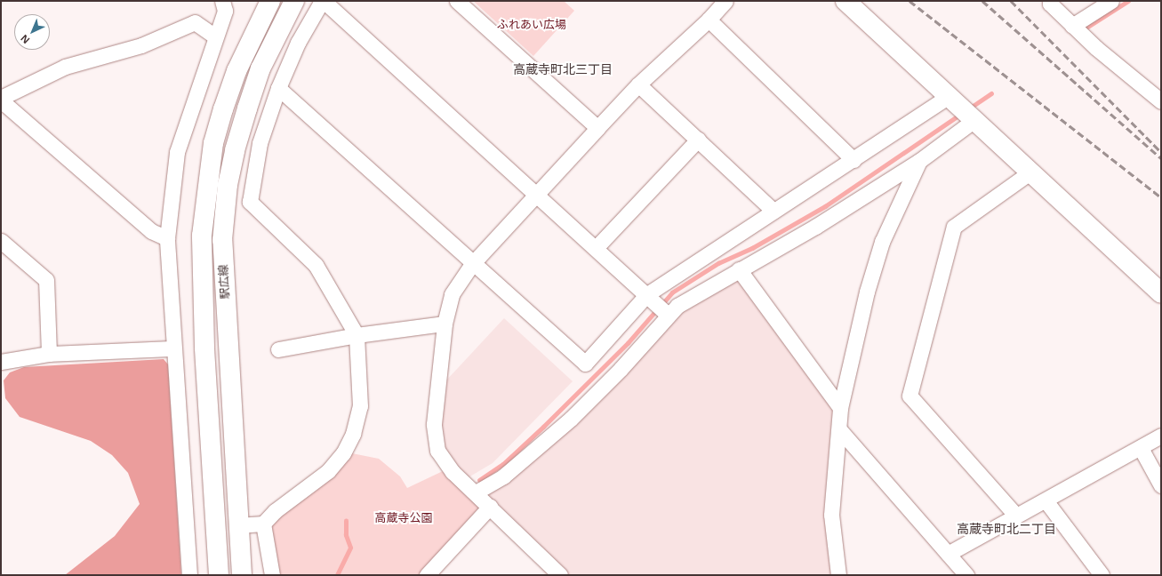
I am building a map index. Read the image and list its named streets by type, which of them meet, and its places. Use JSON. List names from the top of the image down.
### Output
{
  "streets": {
    "street": ["駅広線"]
  },
  "districts": ["高蔵寺町北三丁目", "高蔵寺町北二丁目"],
  "parks": ["ふれあい広場", "高蔵寺公園"],
  "north": "bottom left"
}
